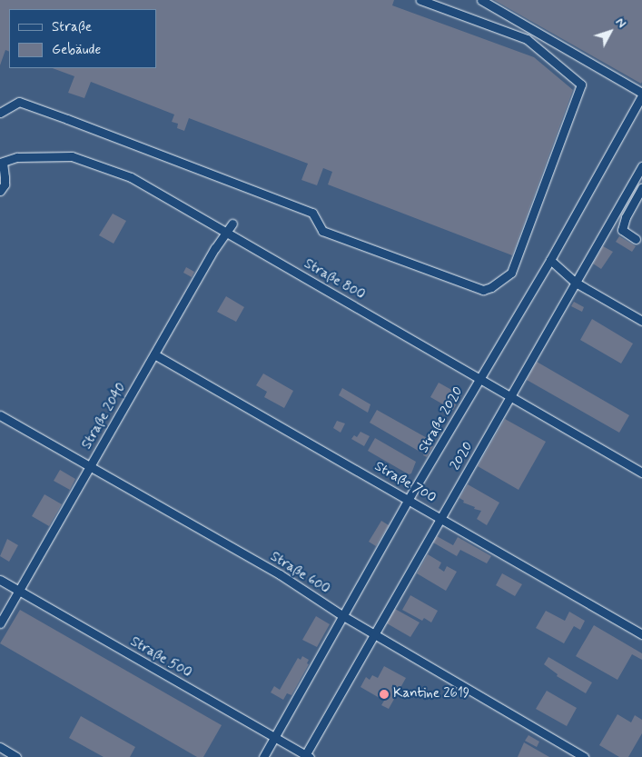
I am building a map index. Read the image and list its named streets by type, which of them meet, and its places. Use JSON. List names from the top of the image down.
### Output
{
  "streets": {
    "lane": [
      "Straße 800",
      "Straße 2040",
      "Straße 2020",
      "2020",
      "Straße 700",
      "Straße 600",
      "Straße 500"
    ]
  },
  "crossings": [
    ["Straße 800", "Straße 2040"],
    ["Straße 800", "Straße 2020"],
    ["Straße 800", "2020"],
    ["Straße 2040", "Straße 700"],
    ["Straße 2040", "Straße 600"],
    ["Straße 2040", "Straße 500"],
    ["Straße 2020", "Straße 700"],
    ["Straße 2020", "Straße 600"],
    ["Straße 2020", "Straße 500"],
    ["2020", "Straße 700"],
    ["2020", "Straße 600"],
    ["2020", "Straße 500"]
  ],
  "places": ["Kantine 2619"],
  "legend": ["Straße", "Gebäude"],
  "north": "top right"
}
